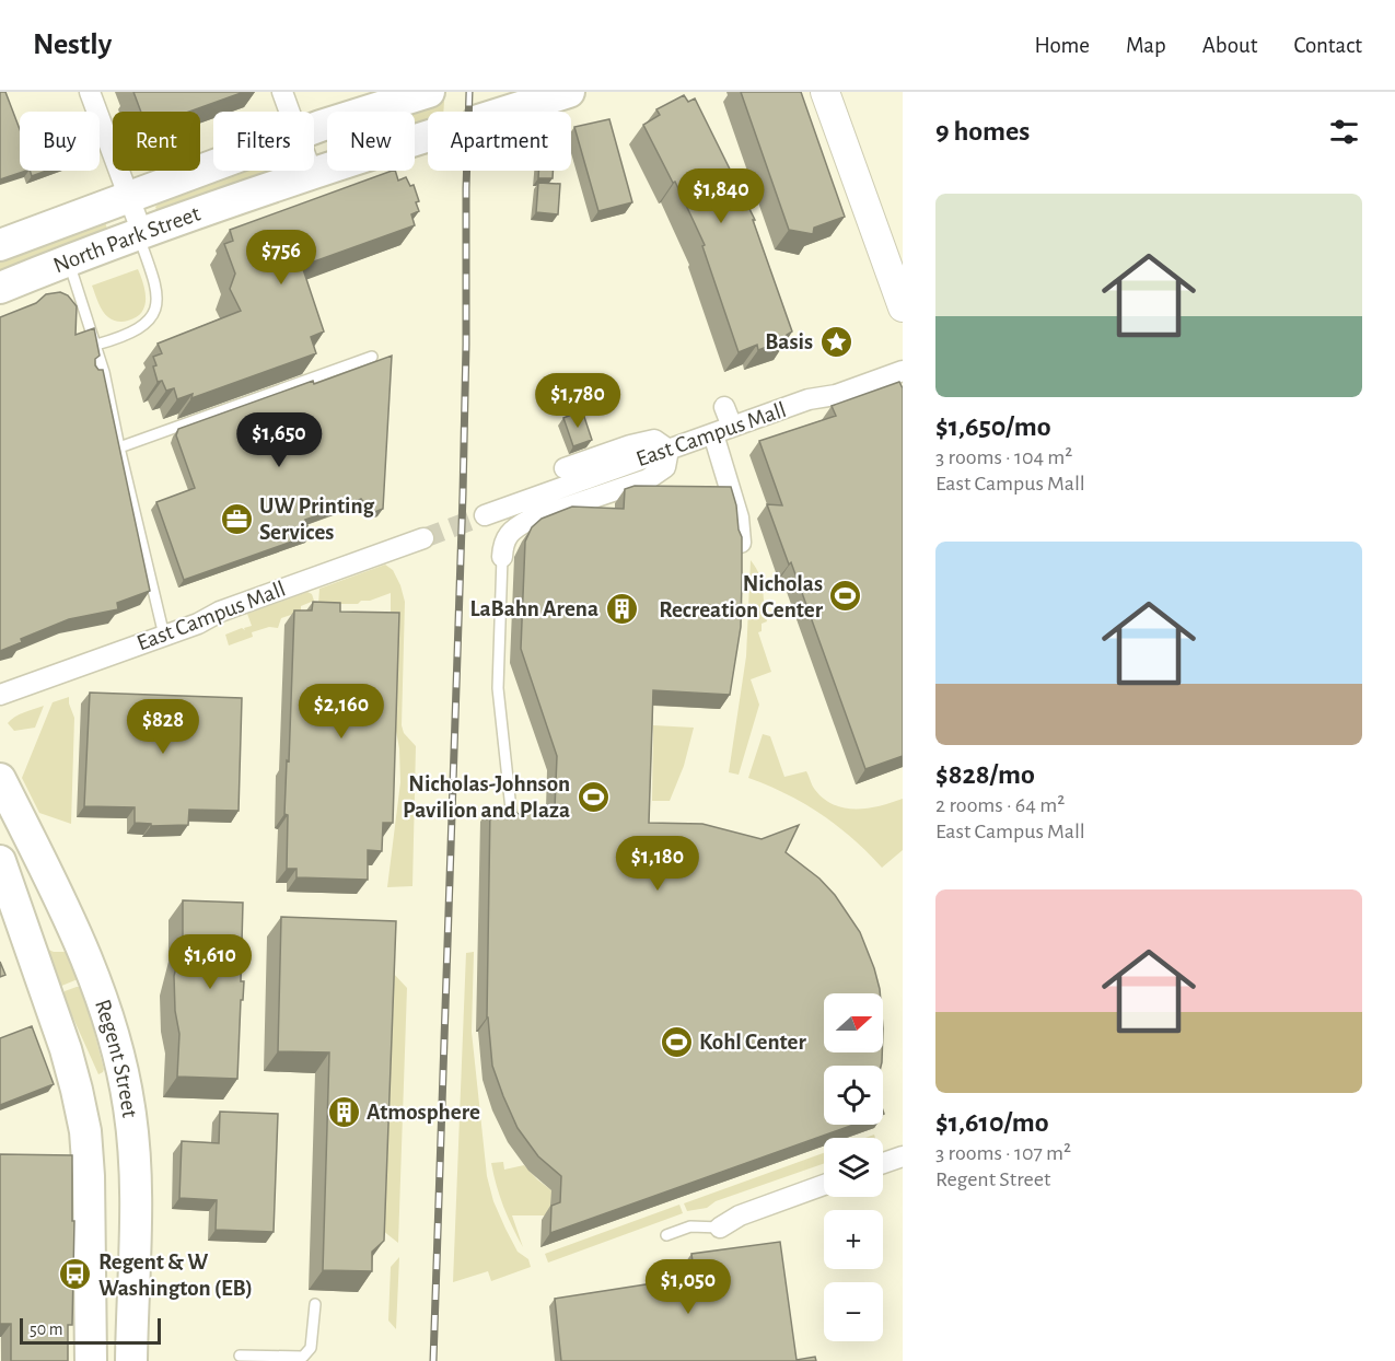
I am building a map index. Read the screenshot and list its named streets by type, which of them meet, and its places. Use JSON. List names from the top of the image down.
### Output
{
  "streets": {
    "main road": ["North Park Street", "Regent Street"],
    "street": ["East Campus Mall"]
  },
  "places": {
    "place": ["Basis"],
    "office": ["UW Printing Services"],
    "sports": ["Nicholas Recreation Center", "Nicholas-Johnson Pavilion and Plaza", "Kohl Center"],
    "building": ["LaBahn Arena", "Atmosphere"],
    "bus stop": ["Regent & W Washington (EB)"]
  },
  "scale_bar": "50 m",
  "north": "right",
  "page": {
    "header": "Nestly",
    "nav": [
      "Home",
      "Map",
      "About",
      "Contact"
    ],
    "heading": "9 homes",
    "chip": [
      "Buy",
      "Rent",
      "Filters",
      "New",
      "Apartment"
    ],
    "price": [
      "$1,840",
      "$756",
      "$1,780",
      "$1,650",
      "$2,160",
      "$828",
      "$1,180",
      "$1,610",
      "$1,050"
    ],
    "list": [
      {
        "name": "$1,650/mo",
        "note": "3 rooms · 104 m² · East Campus Mall"
      },
      {
        "name": "$828/mo",
        "note": "2 rooms · 64 m² · East Campus Mall"
      },
      {
        "name": "$1,610/mo",
        "note": "3 rooms · 107 m² · Regent Street"
      }
    ],
    "map_buttons": ["+", "−"],
    "scale": "50 m"
  }
}
